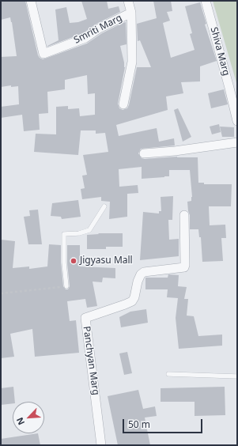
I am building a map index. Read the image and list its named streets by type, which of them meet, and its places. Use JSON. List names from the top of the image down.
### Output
{
  "streets": {
    "street": ["Smriti Marg", "Shiva Marg", "Panchyan Marg"]
  },
  "places": ["Jigyasu Mall"],
  "scale_bar": "50 m",
  "north": "bottom left"
}
